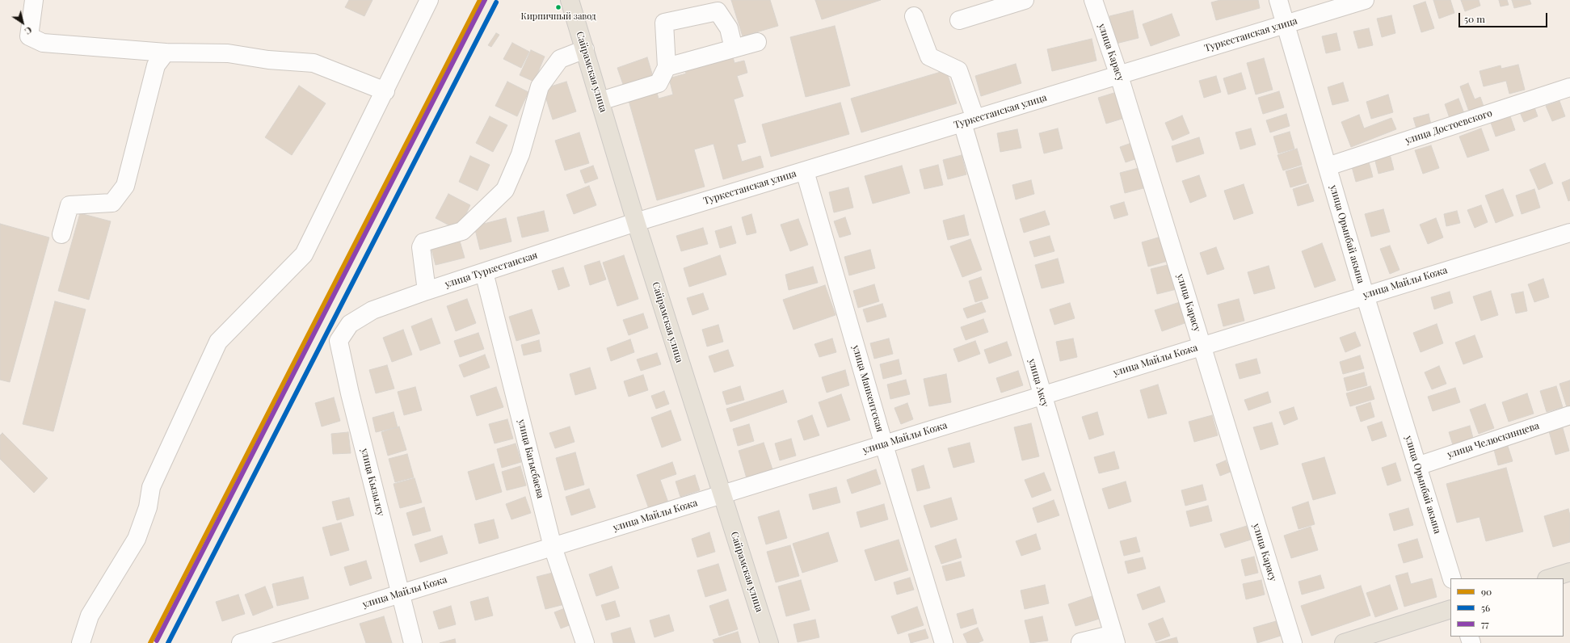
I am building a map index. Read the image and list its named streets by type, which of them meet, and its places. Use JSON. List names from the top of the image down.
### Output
{
  "streets": {
    "main road": ["Сайрамская улица"],
    "street": [
      "Туркестанская улица",
      "улица Карасу",
      "улица Достоевского",
      "улица Орынбай акына",
      "улица Туркестанская",
      "улица Майлы Кожа",
      "улица Аксу",
      "улица Манкентская",
      "улица Челюскинцева",
      "улица Багысбаева",
      "улица Кызылсу"
    ]
  },
  "crossings": [
    ["Туркестанская улица", "улица Карасу"],
    ["Туркестанская улица", "Сайрамская улица"],
    ["Туркестанская улица", "улица Орынбай акына"],
    ["Туркестанская улица", "улица Туркестанская"],
    ["Туркестанская улица", "улица Аксу"],
    ["Туркестанская улица", "улица Манкентская"],
    ["улица Карасу", "улица Майлы Кожа"],
    ["Сайрамская улица", "улица Туркестанская"],
    ["Сайрамская улица", "улица Майлы Кожа"],
    ["улица Достоевского", "улица Орынбай акына"],
    ["улица Орынбай акына", "улица Майлы Кожа"],
    ["улица Орынбай акына", "улица Челюскинцева"],
    ["улица Туркестанская", "улица Багысбаева"],
    ["улица Туркестанская", "улица Кызылсу"],
    ["улица Майлы Кожа", "улица Аксу"],
    ["улица Майлы Кожа", "улица Манкентская"],
    ["улица Майлы Кожа", "улица Багысбаева"],
    ["улица Майлы Кожа", "улица Кызылсу"]
  ],
  "places": ["Кирпичный завод"],
  "lines": ["transit line 90", "transit line 77", "transit line 56"],
  "legend": ["90", "56", "77"],
  "scale_bar": "50 m",
  "north": "bottom right"
}
